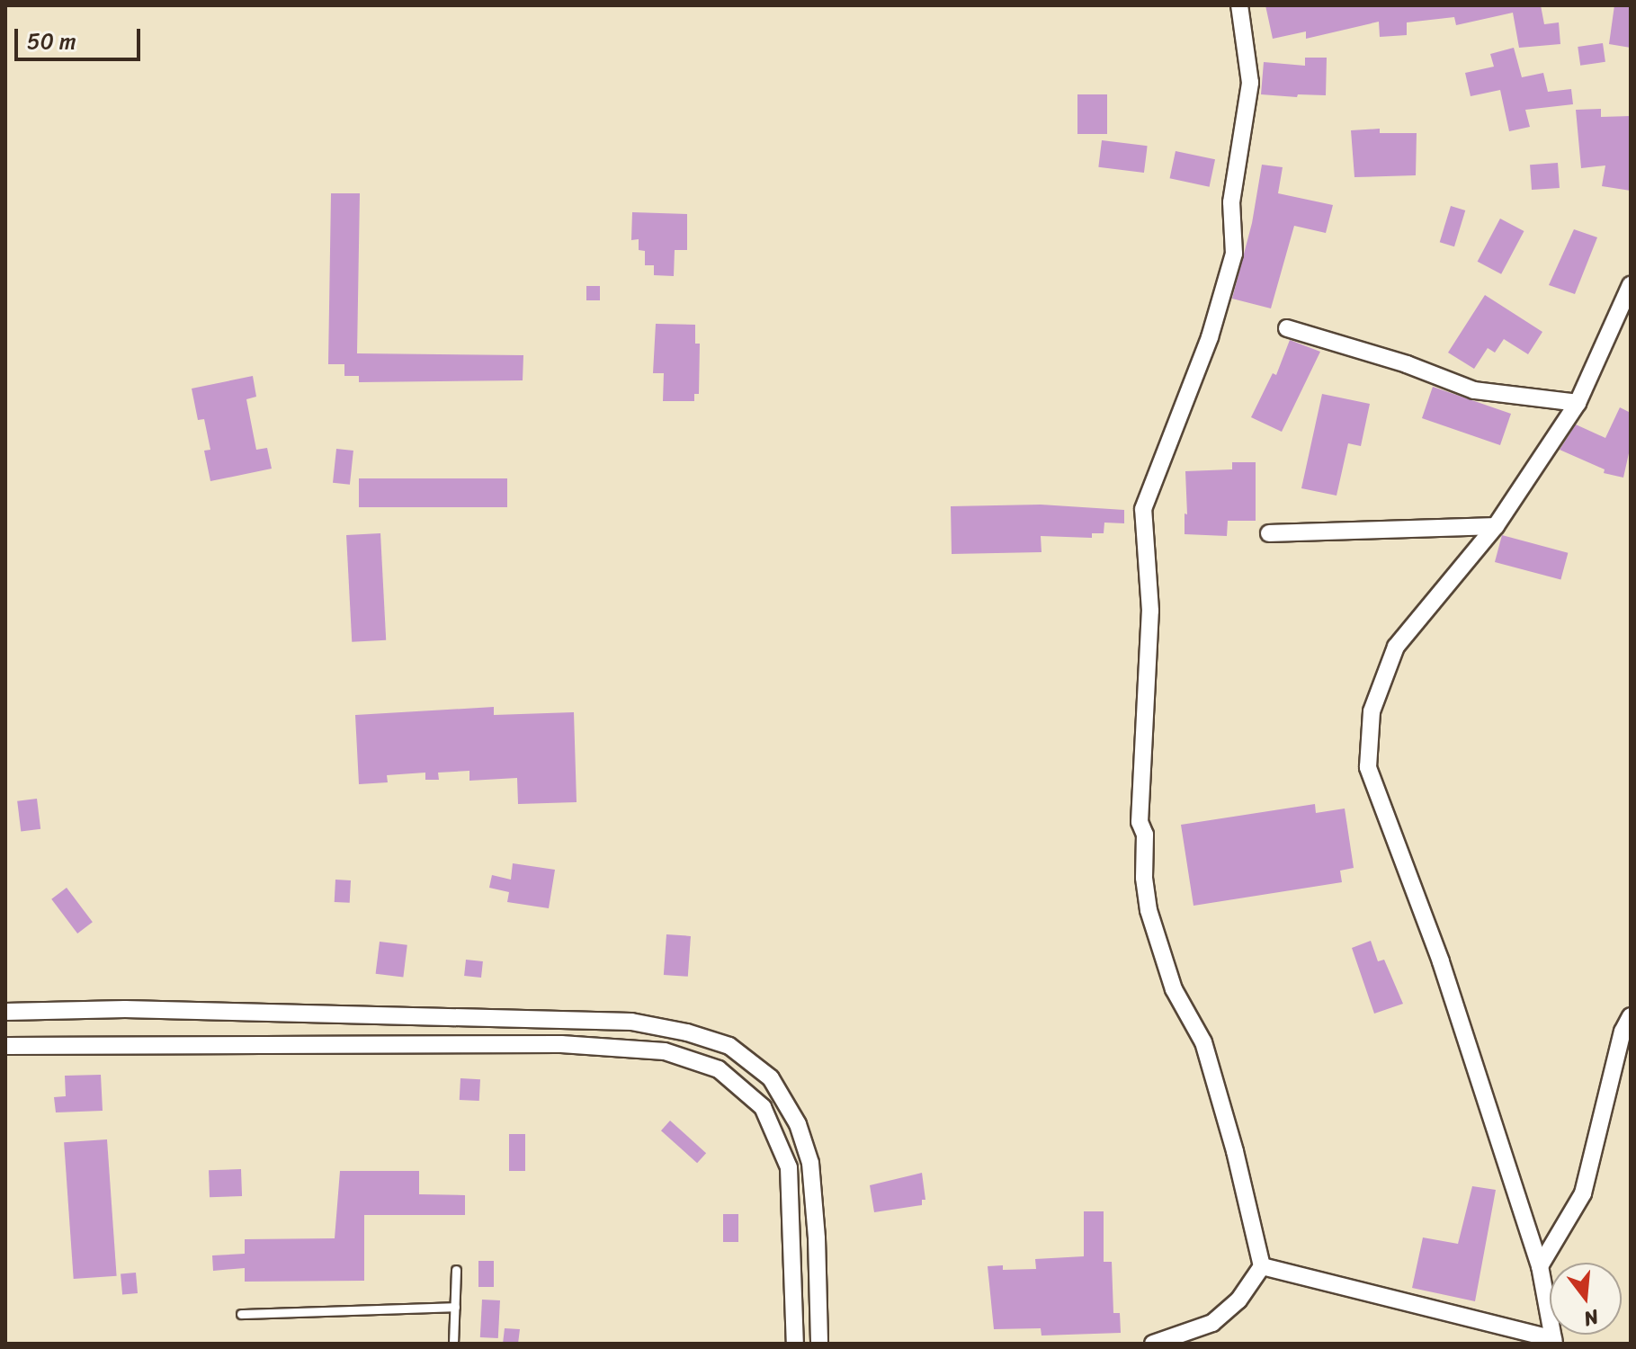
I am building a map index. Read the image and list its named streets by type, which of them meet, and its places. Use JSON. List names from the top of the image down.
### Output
{
  "scale_bar": "50 m",
  "north": "bottom"
}
